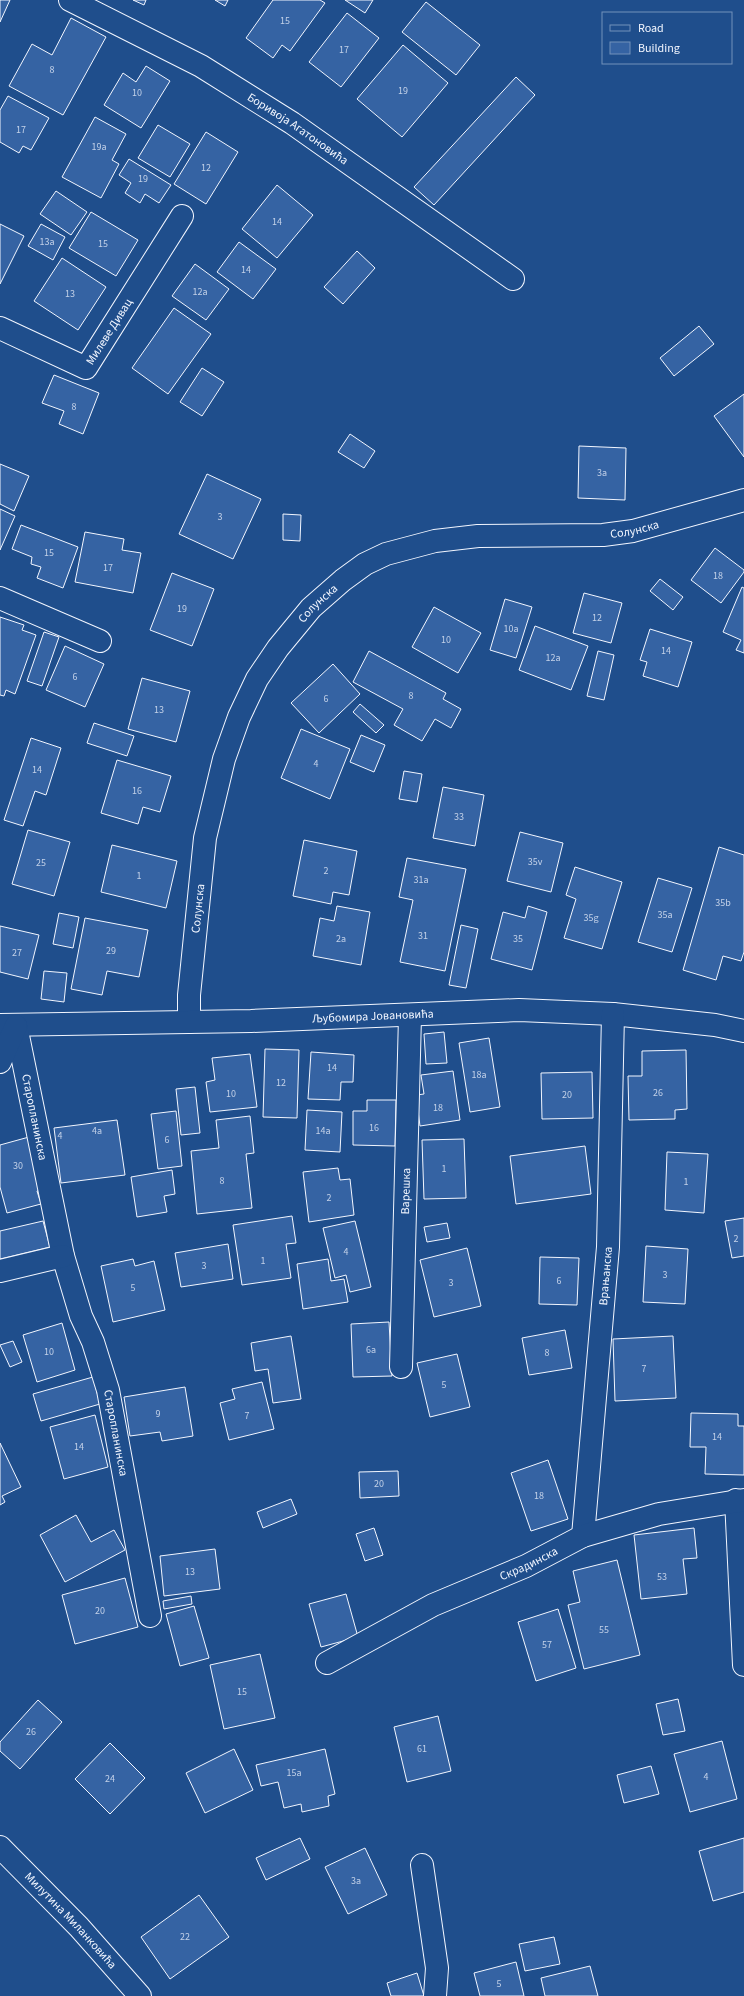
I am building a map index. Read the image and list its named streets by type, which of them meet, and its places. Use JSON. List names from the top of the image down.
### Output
{
  "streets": {
    "street": [
      "Боривоја Агатоновића",
      "Милеве Дивац",
      "Солунска",
      "Љубомира Јовановића",
      "Старопланинска",
      "Варешка",
      "Врањанска",
      "Скрадинска",
      "Милутина Миланковића"
    ]
  },
  "crossings": [
    ["Солунска", "Љубомира Јовановића"],
    ["Љубомира Јовановића", "Старопланинска"],
    ["Љубомира Јовановића", "Варешка"],
    ["Љубомира Јовановића", "Врањанска"],
    ["Врањанска", "Скрадинска"]
  ],
  "house_numbers": [
    "15",
    "17",
    "8",
    "19",
    "10",
    "17",
    "19a",
    "12",
    "19",
    "14",
    "13a",
    "15",
    "14",
    "12a",
    "13",
    "8",
    "3a",
    "3",
    "15",
    "17",
    "18",
    "19",
    "12",
    "10a",
    "10",
    "14",
    "12a",
    "6",
    "8",
    "6",
    "13",
    "4",
    "14",
    "16",
    "33",
    "35v",
    "25",
    "2",
    "1",
    "31a",
    "35b",
    "35a",
    "35g",
    "31",
    "2a",
    "35",
    "29",
    "27",
    "14",
    "18a",
    "12",
    "26",
    "10",
    "20",
    "18",
    "16",
    "4a",
    "14a",
    "4",
    "6",
    "30",
    "1",
    "8",
    "1",
    "2",
    "2",
    "4",
    "1",
    "3",
    "3",
    "6",
    "3",
    "5",
    "6a",
    "10",
    "8",
    "7",
    "5",
    "9",
    "7",
    "14",
    "14",
    "20",
    "18",
    "13",
    "53",
    "20",
    "55",
    "57",
    "15",
    "26",
    "61",
    "15a",
    "4",
    "24",
    "3a",
    "22",
    "5"
  ],
  "legend": ["Road", "Building"]
}
